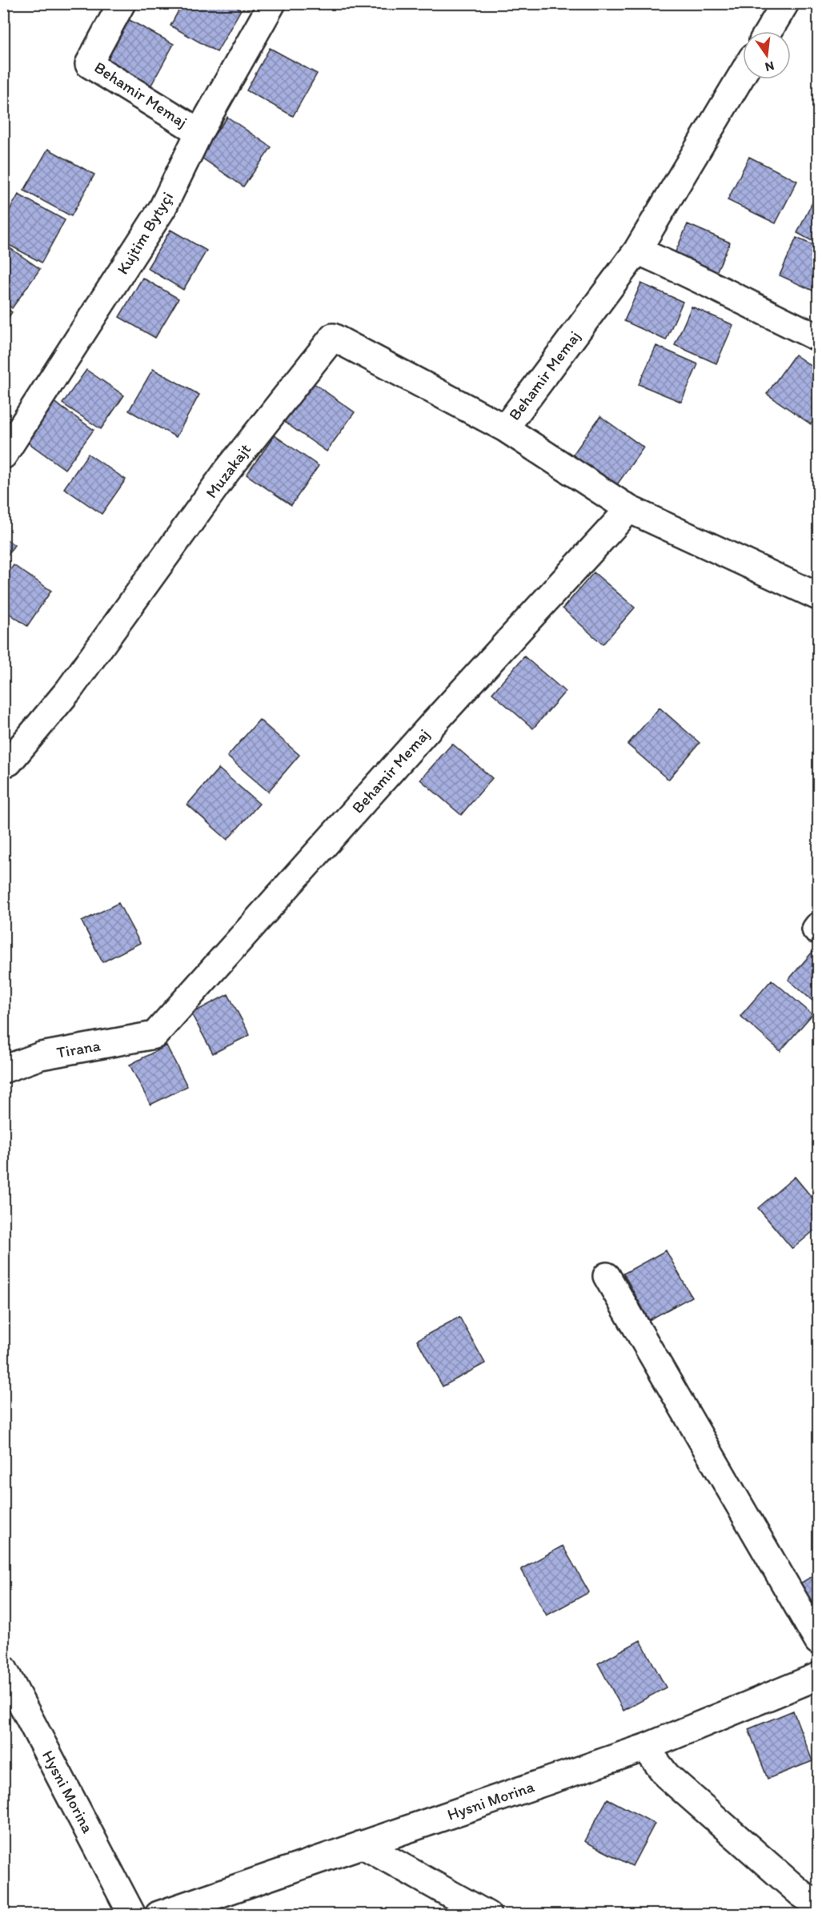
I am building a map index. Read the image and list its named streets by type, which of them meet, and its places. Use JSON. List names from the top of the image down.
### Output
{
  "streets": {
    "street": [
      "Behamir Memaj",
      "Kujtim Bytyçi",
      "Muzakajt",
      "Tirana",
      "Hysni Morina"
    ]
  },
  "crossings": [
    ["Behamir Memaj", "Kujtim Bytyçi"],
    ["Behamir Memaj", "Muzakajt"],
    ["Behamir Memaj", "Tirana"]
  ],
  "north": "bottom"
}
